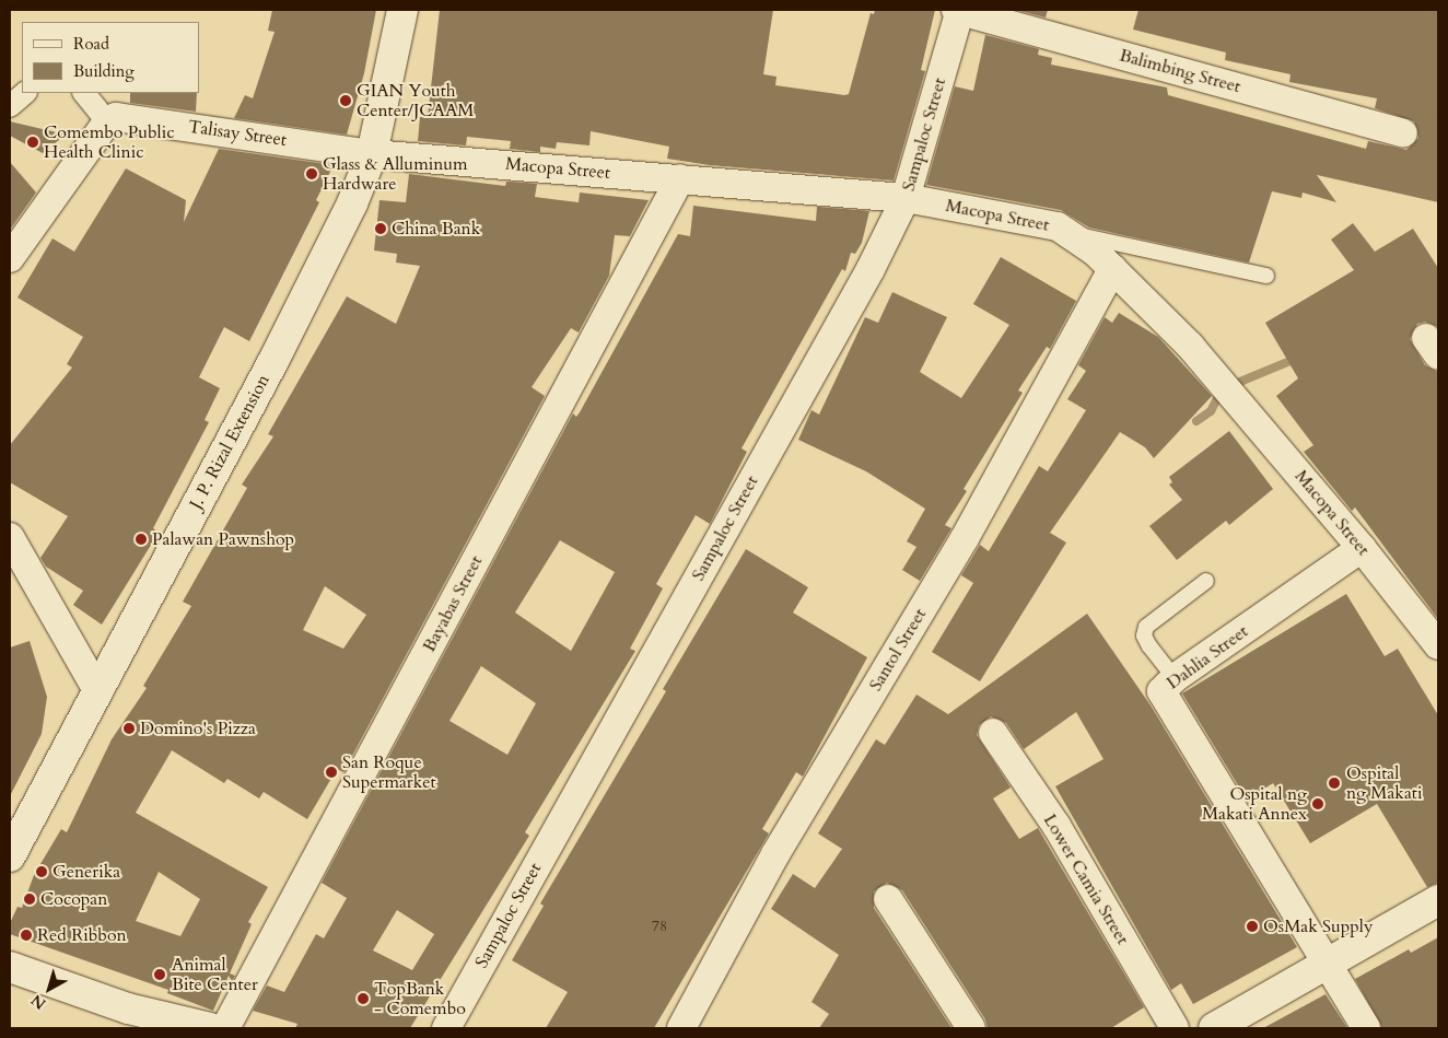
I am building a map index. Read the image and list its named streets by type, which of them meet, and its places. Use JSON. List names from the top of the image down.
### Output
{
  "streets": {
    "main road": ["J. P. Rizal Extension"],
    "street": [
      "Balimbing Street",
      "Talisay Street",
      "Sampaloc Street",
      "Macopa Street",
      "Bayabas Street",
      "Santol Street",
      "Dahlia Street",
      "Lower Camia Street"
    ]
  },
  "crossings": [
    ["Balimbing Street", "Sampaloc Street"],
    ["Talisay Street", "Macopa Street"],
    ["Talisay Street", "J. P. Rizal Extension"],
    ["Sampaloc Street", "Macopa Street"],
    ["Macopa Street", "J. P. Rizal Extension"],
    ["Macopa Street", "Bayabas Street"],
    ["Macopa Street", "Santol Street"],
    ["Macopa Street", "Dahlia Street"]
  ],
  "places": [
    "GIAN Youth Center/JCAAM",
    "Comembo Public Health Clinic",
    "Glass & Alluminum Hardware",
    "China Bank",
    "Palawan Pawnshop",
    "Domino's Pizza",
    "San Roque Supermarket",
    "Ospital ng Makati",
    "Ospital ng Makati Annex",
    "Generika",
    "Cocopan",
    "OsMak Supply",
    "Red Ribbon",
    "Animal Bite Center",
    "TopBank - Comembo"
  ],
  "house_numbers": ["78"],
  "legend": ["Road", "Building"],
  "north": "bottom left"
}
